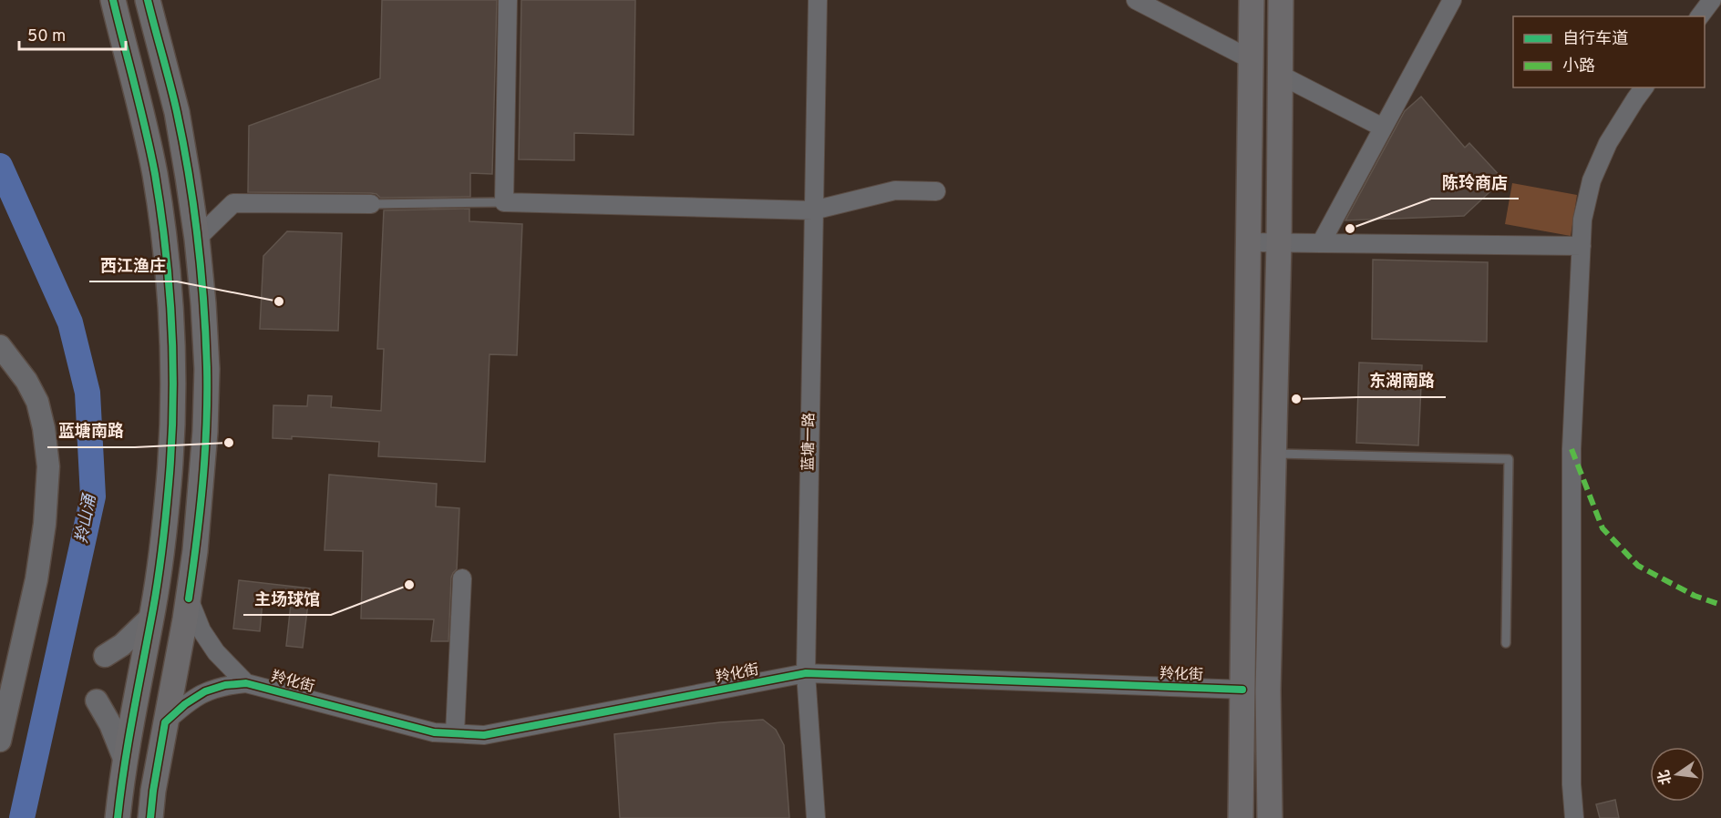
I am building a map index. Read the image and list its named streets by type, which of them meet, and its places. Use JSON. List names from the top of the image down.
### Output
{
  "streets": {
    "street": ["蓝塘一路", "羚化街"]
  },
  "crossings": [
    ["蓝塘一路", "羚化街"]
  ],
  "water": ["羚山涌"],
  "places": [
    "陈玲商店",
    "西江渔庄",
    "东湖南路",
    "蓝塘南路",
    "主场球馆"
  ],
  "legend": ["自行车道", "小路"],
  "scale_bar": "50 m",
  "north": "left"
}
